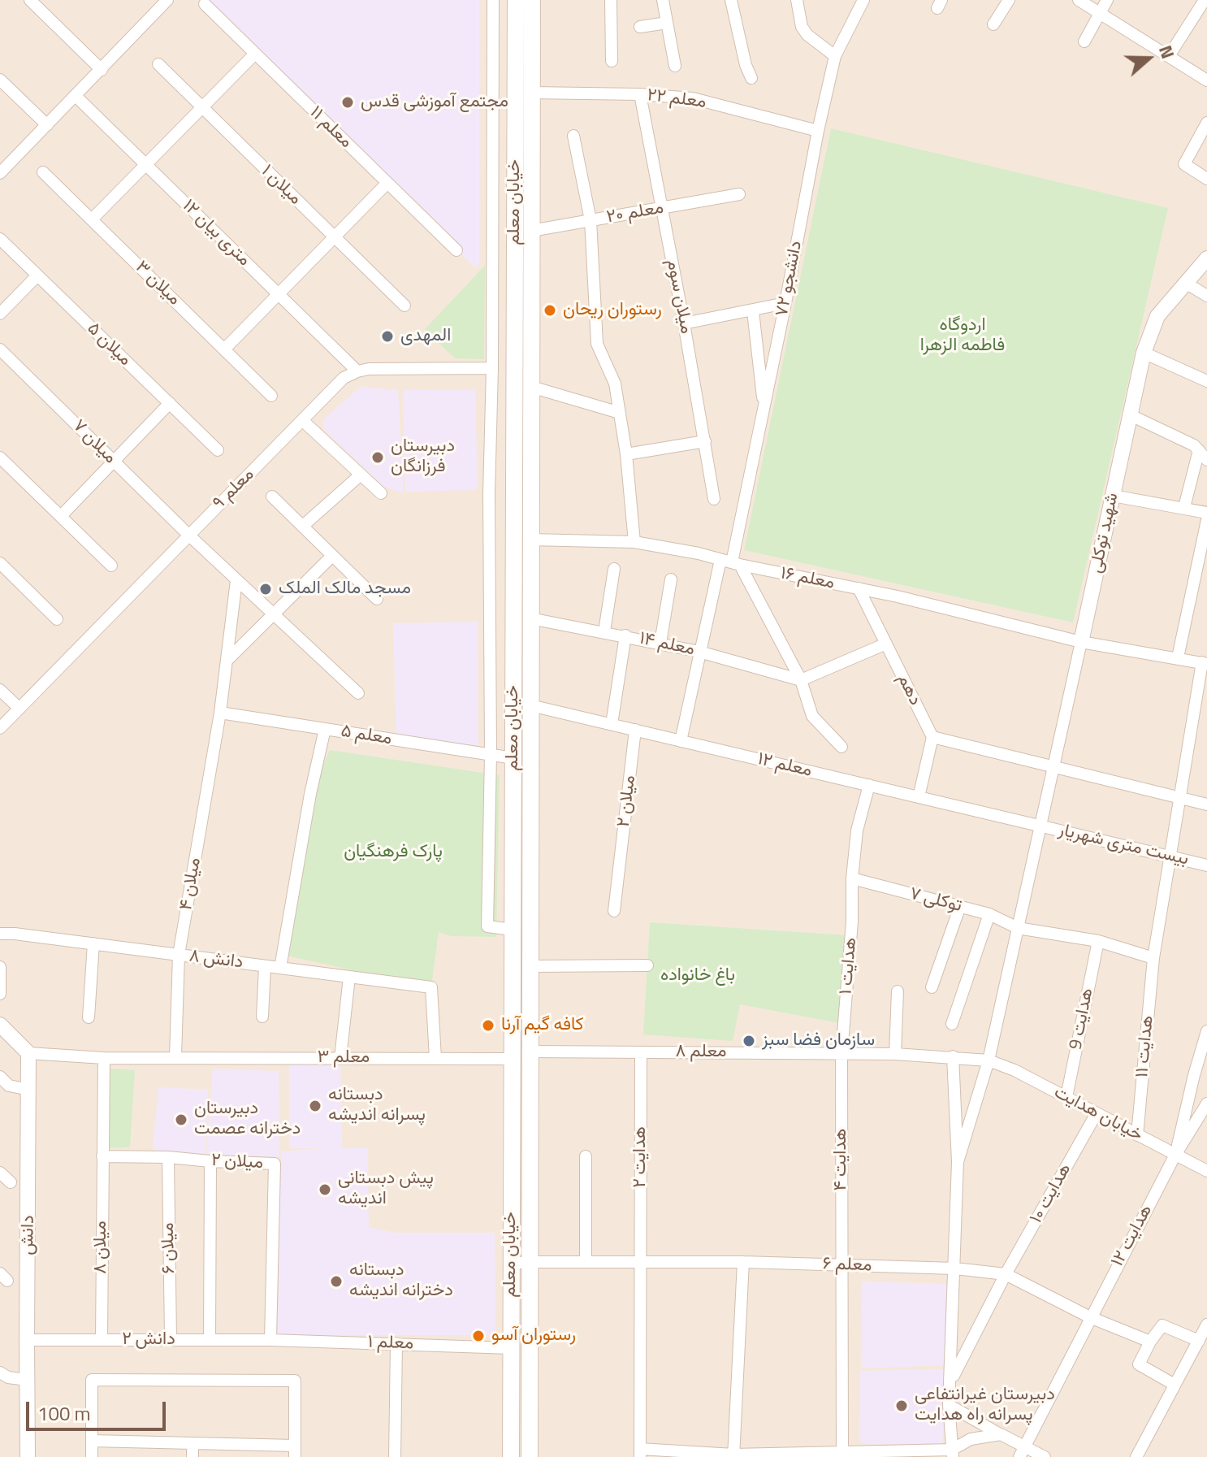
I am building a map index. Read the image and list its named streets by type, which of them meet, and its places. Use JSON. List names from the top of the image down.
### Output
{
  "streets": {
    "main road": ["خیابان معلم"],
    "street": [
      "معلم ۲۲",
      "معلم ۱۱",
      "میلان ۱",
      "معلم ۲۰",
      "۱۲ متری بیان",
      "دانشجو ۷۲",
      "میلان ۳",
      "میلان سوم",
      "میلان ۵",
      "میلان ۷",
      "معلم ۹",
      "شهید توکلی",
      "معلم ۱۶",
      "معلم ۱۴",
      "دهم",
      "معلم ۵",
      "معلم ۱۲",
      "میلان ۲",
      "بیست متری شهریار",
      "میلان ۴",
      "توکلی ۷",
      "دانش ۸",
      "هدایت ۱",
      "هدایت 9",
      "هدایت ۱۱",
      "معلم ۸",
      "معلم ۳",
      "خیابان هدایت",
      "هدایت ۲",
      "هدایت ۴",
      "هدایت ۱۰",
      "دانش",
      "هدایت ۱۲",
      "میلان ۸",
      "میلان ۶",
      "معلم ۶",
      "دانش ۲",
      "معلم ۱"
    ]
  },
  "crossings": [
    ["معلم ۲۲", "خیابان معلم"],
    ["معلم ۲۲", "دانشجو ۷۲"],
    ["معلم ۲۲", "میلان سوم"],
    ["خیابان معلم", "معلم ۲۰"],
    ["خیابان معلم", "معلم ۱۶"],
    ["خیابان معلم", "معلم ۱۴"],
    ["خیابان معلم", "معلم ۵"],
    ["خیابان معلم", "معلم ۱۲"],
    ["خیابان معلم", "معلم ۸"],
    ["خیابان معلم", "معلم ۳"],
    ["خیابان معلم", "معلم ۶"],
    ["خیابان معلم", "معلم ۱"],
    ["معلم ۲۰", "میلان سوم"],
    ["۱۲ متری بیان", "معلم ۹"],
    ["دانشجو ۷۲", "معلم ۱۶"],
    ["دانشجو ۷۲", "معلم ۱۴"],
    ["دانشجو ۷۲", "معلم ۱۲"],
    ["میلان ۷", "معلم ۹"],
    ["شهید توکلی", "معلم ۱۶"],
    ["شهید توکلی", "معلم ۱۲"],
    ["شهید توکلی", "بیست متری شهریار"],
    ["معلم ۱۶", "دهم"],
    ["معلم ۵", "میلان ۴"],
    ["معلم ۱۲", "میلان ۲"],
    ["معلم ۱۲", "بیست متری شهریار"],
    ["معلم ۱۲", "هدایت ۱"],
    ["میلان ۲", "میلان ۸"],
    ["میلان ۲", "میلان ۶"],
    ["میلان ۲", "دانش ۲"],
    ["میلان ۲", "معلم ۱"],
    ["میلان ۴", "دانش ۸"],
    ["میلان ۴", "معلم ۳"],
    ["توکلی ۷", "هدایت ۱"],
    ["توکلی ۷", "هدایت 9"],
    ["توکلی ۷", "هدایت ۱۱"],
    ["دانش ۸", "معلم ۳"],
    ["هدایت ۱", "معلم ۸"],
    ["هدایت ۱", "هدایت ۴"],
    ["هدایت 9", "خیابان هدایت"],
    ["هدایت ۱۱", "خیابان هدایت"],
    ["معلم ۸", "خیابان هدایت"],
    ["معلم ۸", "هدایت ۲"],
    ["معلم ۸", "هدایت ۴"],
    ["معلم ۳", "دانش"],
    ["خیابان هدایت", "هدایت ۱۰"],
    ["خیابان هدایت", "هدایت ۱۲"],
    ["هدایت ۲", "معلم ۶"],
    ["هدایت ۴", "معلم ۶"],
    ["هدایت ۱۰", "معلم ۶"],
    ["دانش", "دانش ۲"],
    ["هدایت ۱۲", "معلم ۶"],
    ["میلان ۸", "دانش ۲"],
    ["میلان ۶", "دانش ۲"],
    ["دانش ۲", "معلم ۱"]
  ],
  "parks": ["اردوگاه فاطمه الزهرا", "پارک فرهنگیان", "باغ خانواده"],
  "places": [
    "مجتمع آموزشی قدس",
    "رستوران ریحان",
    "المهدی",
    "دبیرستان فرزانگان",
    "مسجد مالک الملک",
    "کافه گیم آرنا",
    "سازمان فضا سبز",
    "دبستانه پسرانه اندیشه",
    "دبیرستان دخترانه عصمت",
    "پیش دبستانی اندیشه",
    "دبستانه دخترانه اندیشه",
    "رستوران آسو",
    "دبیرستان غیرانتفاعی پسرانه راه هدایت"
  ],
  "scale_bar": "100 m",
  "north": "right"
}
